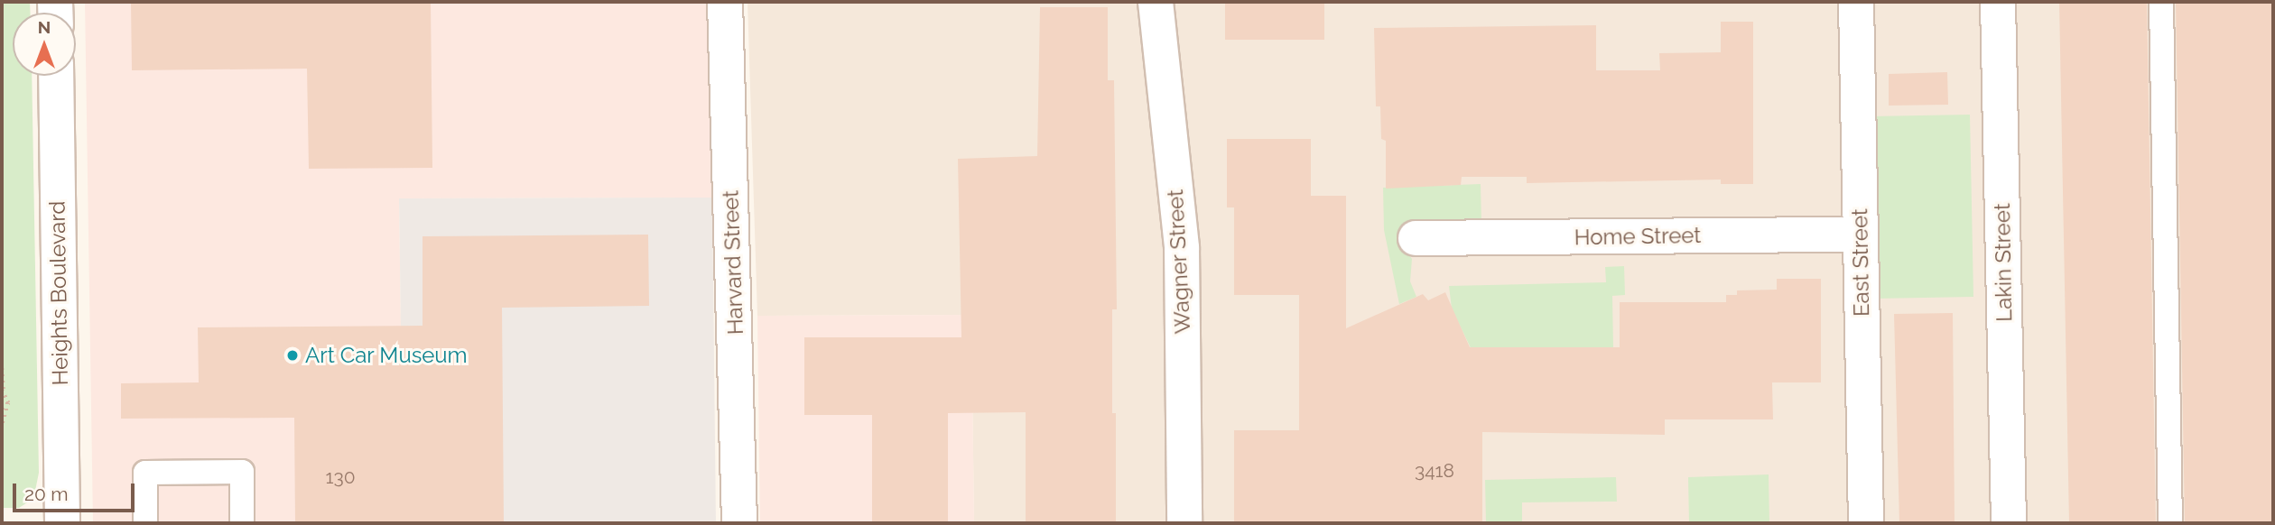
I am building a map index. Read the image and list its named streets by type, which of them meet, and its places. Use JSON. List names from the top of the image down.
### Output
{
  "streets": {
    "street": [
      "Home Street",
      "Wagner Street",
      "Harvard Street",
      "East Street",
      "Lakin Street",
      "Heights Boulevard"
    ]
  },
  "crossings": [
    ["Home Street", "East Street"]
  ],
  "places": ["Art Car Museum"],
  "house_numbers": ["3418", "130"],
  "scale_bar": "20 m",
  "north": "top"
}
